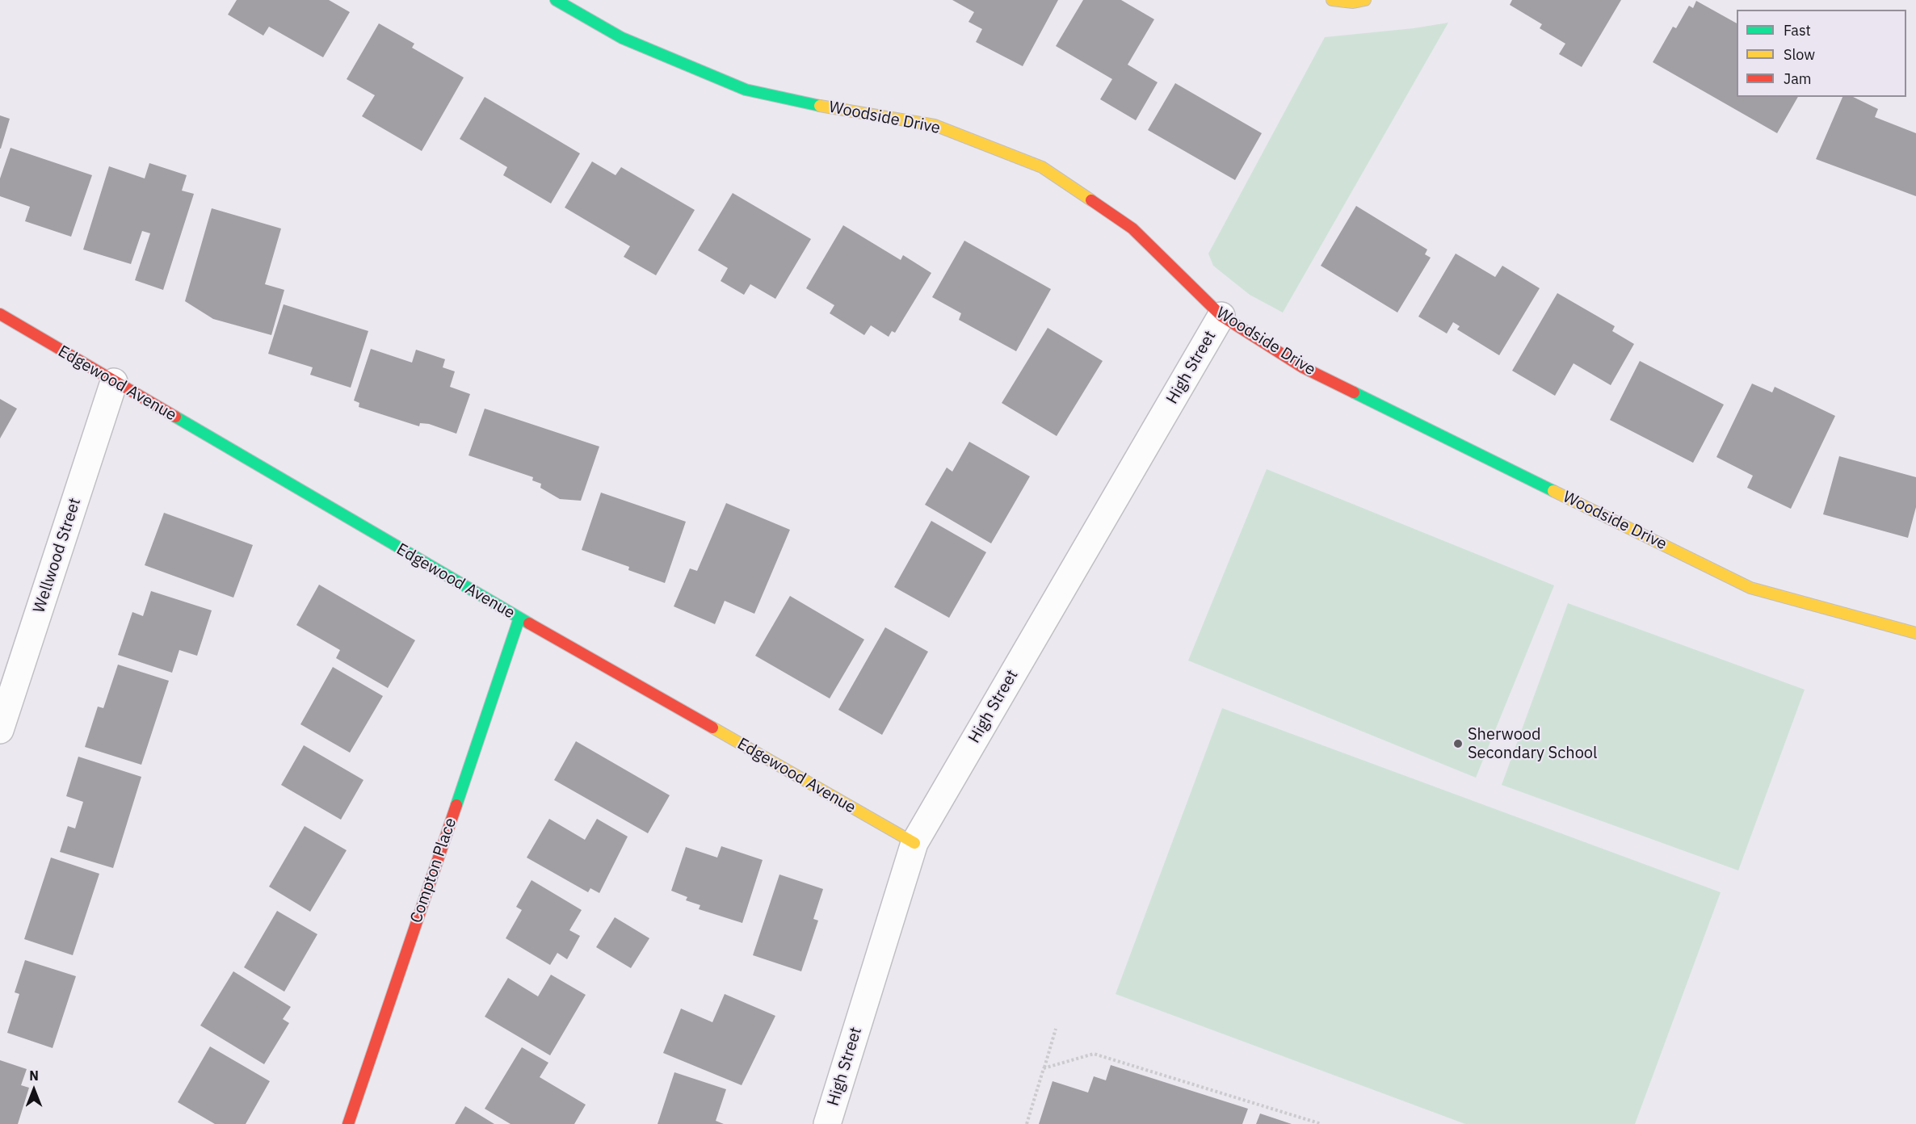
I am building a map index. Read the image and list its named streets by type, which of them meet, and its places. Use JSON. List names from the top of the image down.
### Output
{
  "streets": {
    "street": [
      "Woodside Drive",
      "High Street",
      "Edgewood Avenue",
      "Wellwood Street",
      "Compton Place"
    ]
  },
  "crossings": [
    ["Woodside Drive", "High Street"],
    ["High Street", "Edgewood Avenue"],
    ["Edgewood Avenue", "Wellwood Street"],
    ["Edgewood Avenue", "Compton Place"]
  ],
  "places": ["Sherwood Secondary School"],
  "legend": ["Fast", "Slow", "Jam"],
  "north": "top"
}
